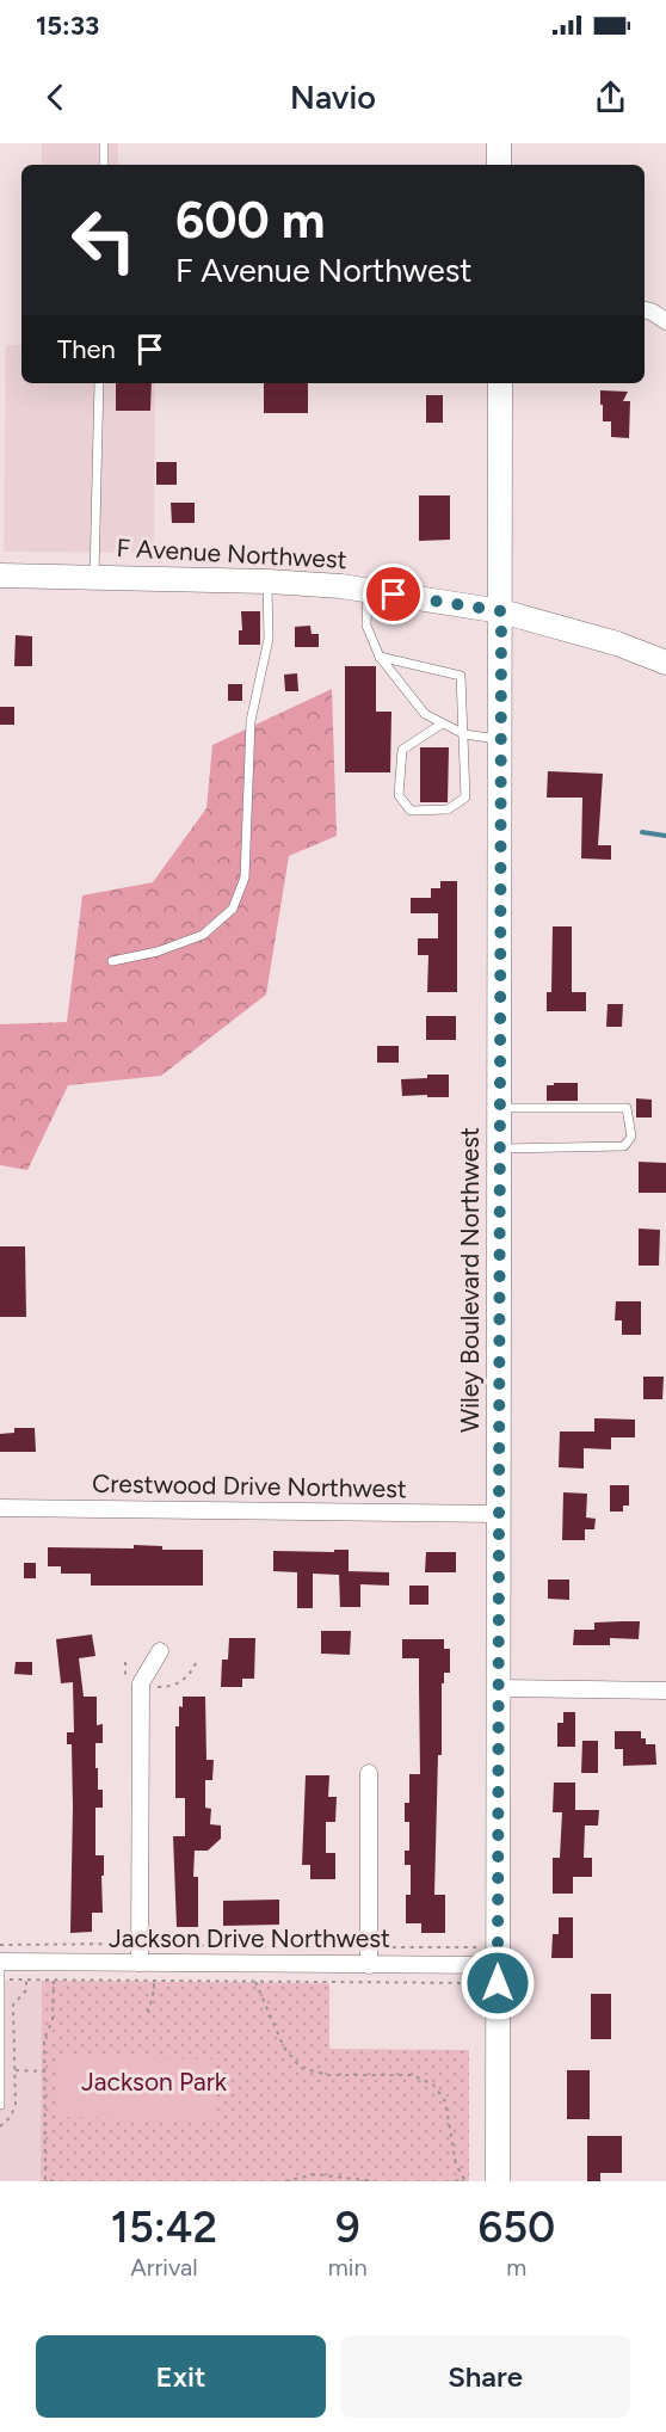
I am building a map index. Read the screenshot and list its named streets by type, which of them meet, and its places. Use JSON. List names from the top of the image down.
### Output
{
  "streets": {
    "street": [
      "F Avenue Northwest",
      "Wiley Boulevard Northwest",
      "Crestwood Drive Northwest",
      "Jackson Drive Northwest"
    ]
  },
  "crossings": [
    ["F Avenue Northwest", "Wiley Boulevard Northwest"],
    ["Wiley Boulevard Northwest", "Crestwood Drive Northwest"],
    ["Wiley Boulevard Northwest", "Jackson Drive Northwest"]
  ],
  "parks": ["Jackson Park"],
  "page": {
    "status": "15:33",
    "header": "Navio",
    "turn": ["600 m", "F Avenue Northwest"],
    "then": "Then",
    "eta": [
      "15:42",
      "Arrival",
      "9",
      "min",
      "650",
      "m"
    ],
    "buttons": ["Exit", "Share"]
  }
}
